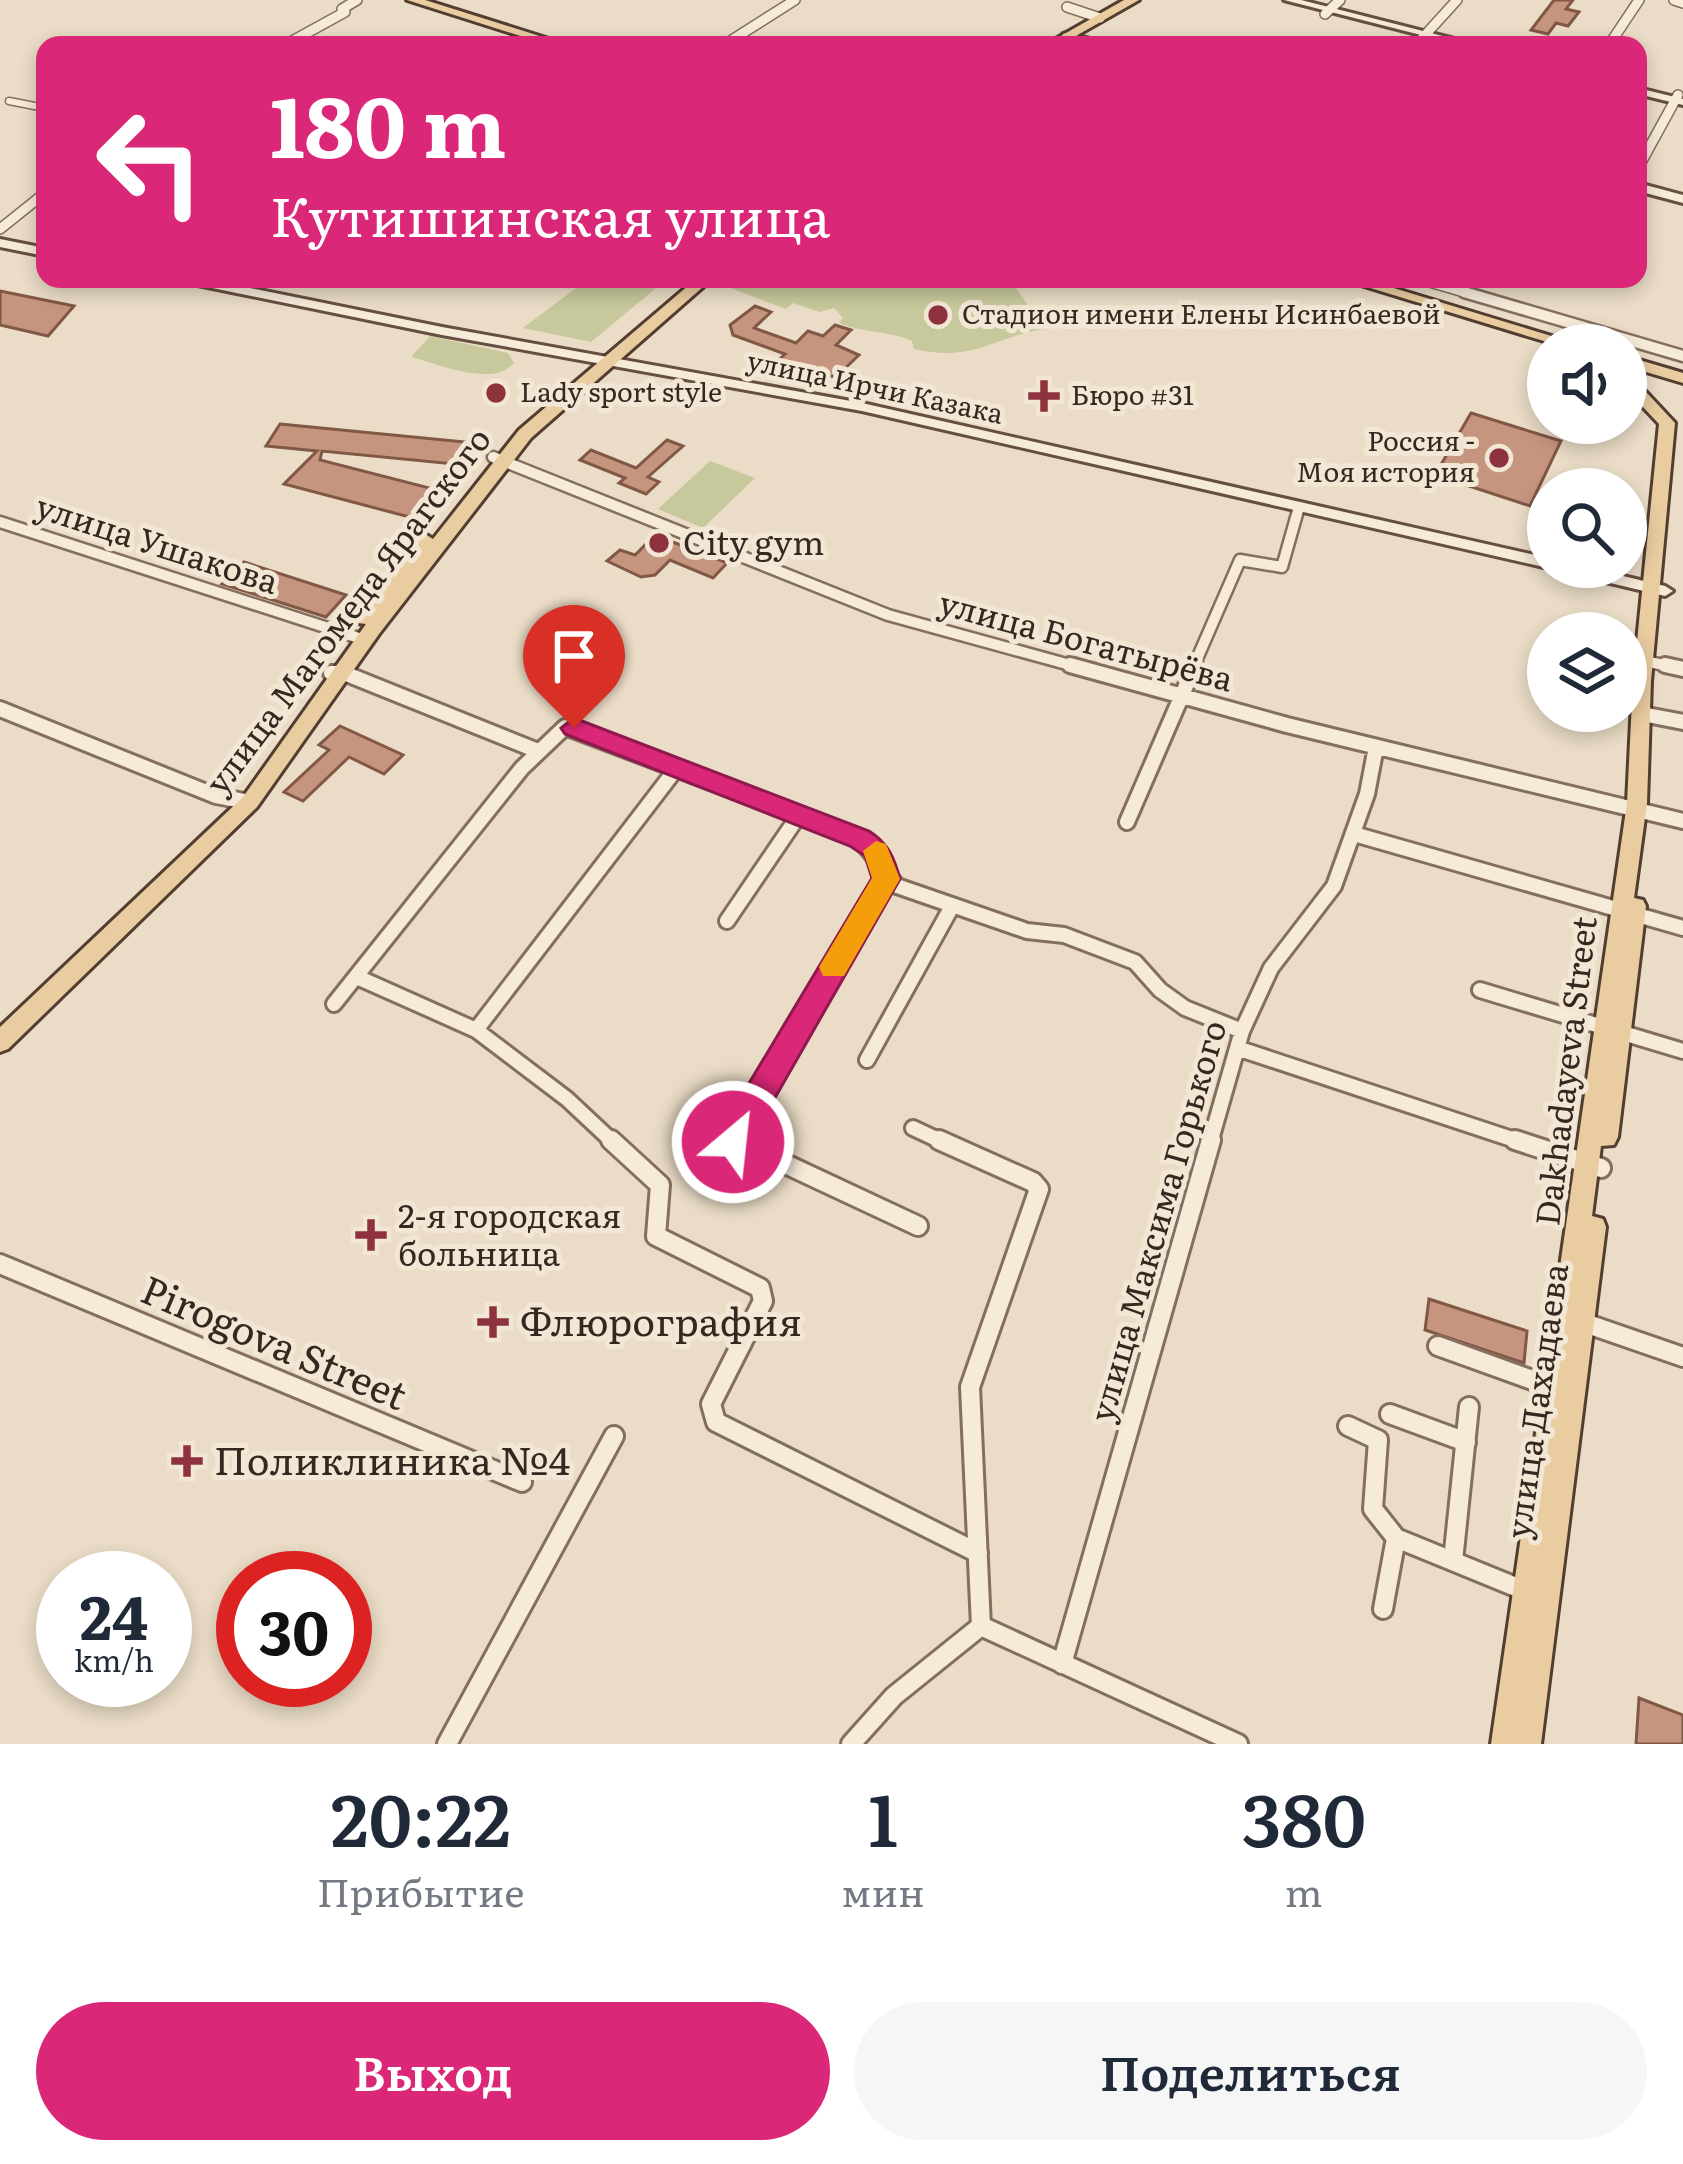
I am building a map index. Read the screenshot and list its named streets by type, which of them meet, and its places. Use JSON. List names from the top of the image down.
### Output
{
  "streets": {
    "main road": ["улица Ирчи Казака", "улица Магомеда Ярагского", "Dakhadayeva Street"],
    "street": [
      "улица Ушакова",
      "улица Богатырёва",
      "улица Максима Горького",
      "Pirogova Street"
    ]
  },
  "crossings": [
    ["улица Ирчи Казака", "улица Магомеда Ярагского"],
    ["улица Ушакова", "улица Магомеда Ярагского"],
    ["улица Магомеда Ярагского", "улица Богатырёва"],
    ["улица Богатырёва", "Dakhadayeva Street"],
    ["улица Богатырёва", "улица Максима Горького"]
  ],
  "places": {
    "other": [
      "Стадион имени Елены Исинбаевой",
      "Lady sport style",
      "Россия - Моя история",
      "City gym"
    ],
    "health": [
      "Бюро #31",
      "2-я городская больница",
      "Флюрография",
      "Поликлиника №4"
    ]
  },
  "page": {
    "turn": ["180 m", "Кутишинская улица"],
    "speed": "24 km/h",
    "limit": "30",
    "eta": [
      "20:22",
      "Прибытие",
      "1",
      "мин",
      "380",
      "m"
    ],
    "buttons": ["Выход", "Поделиться"]
  }
}
